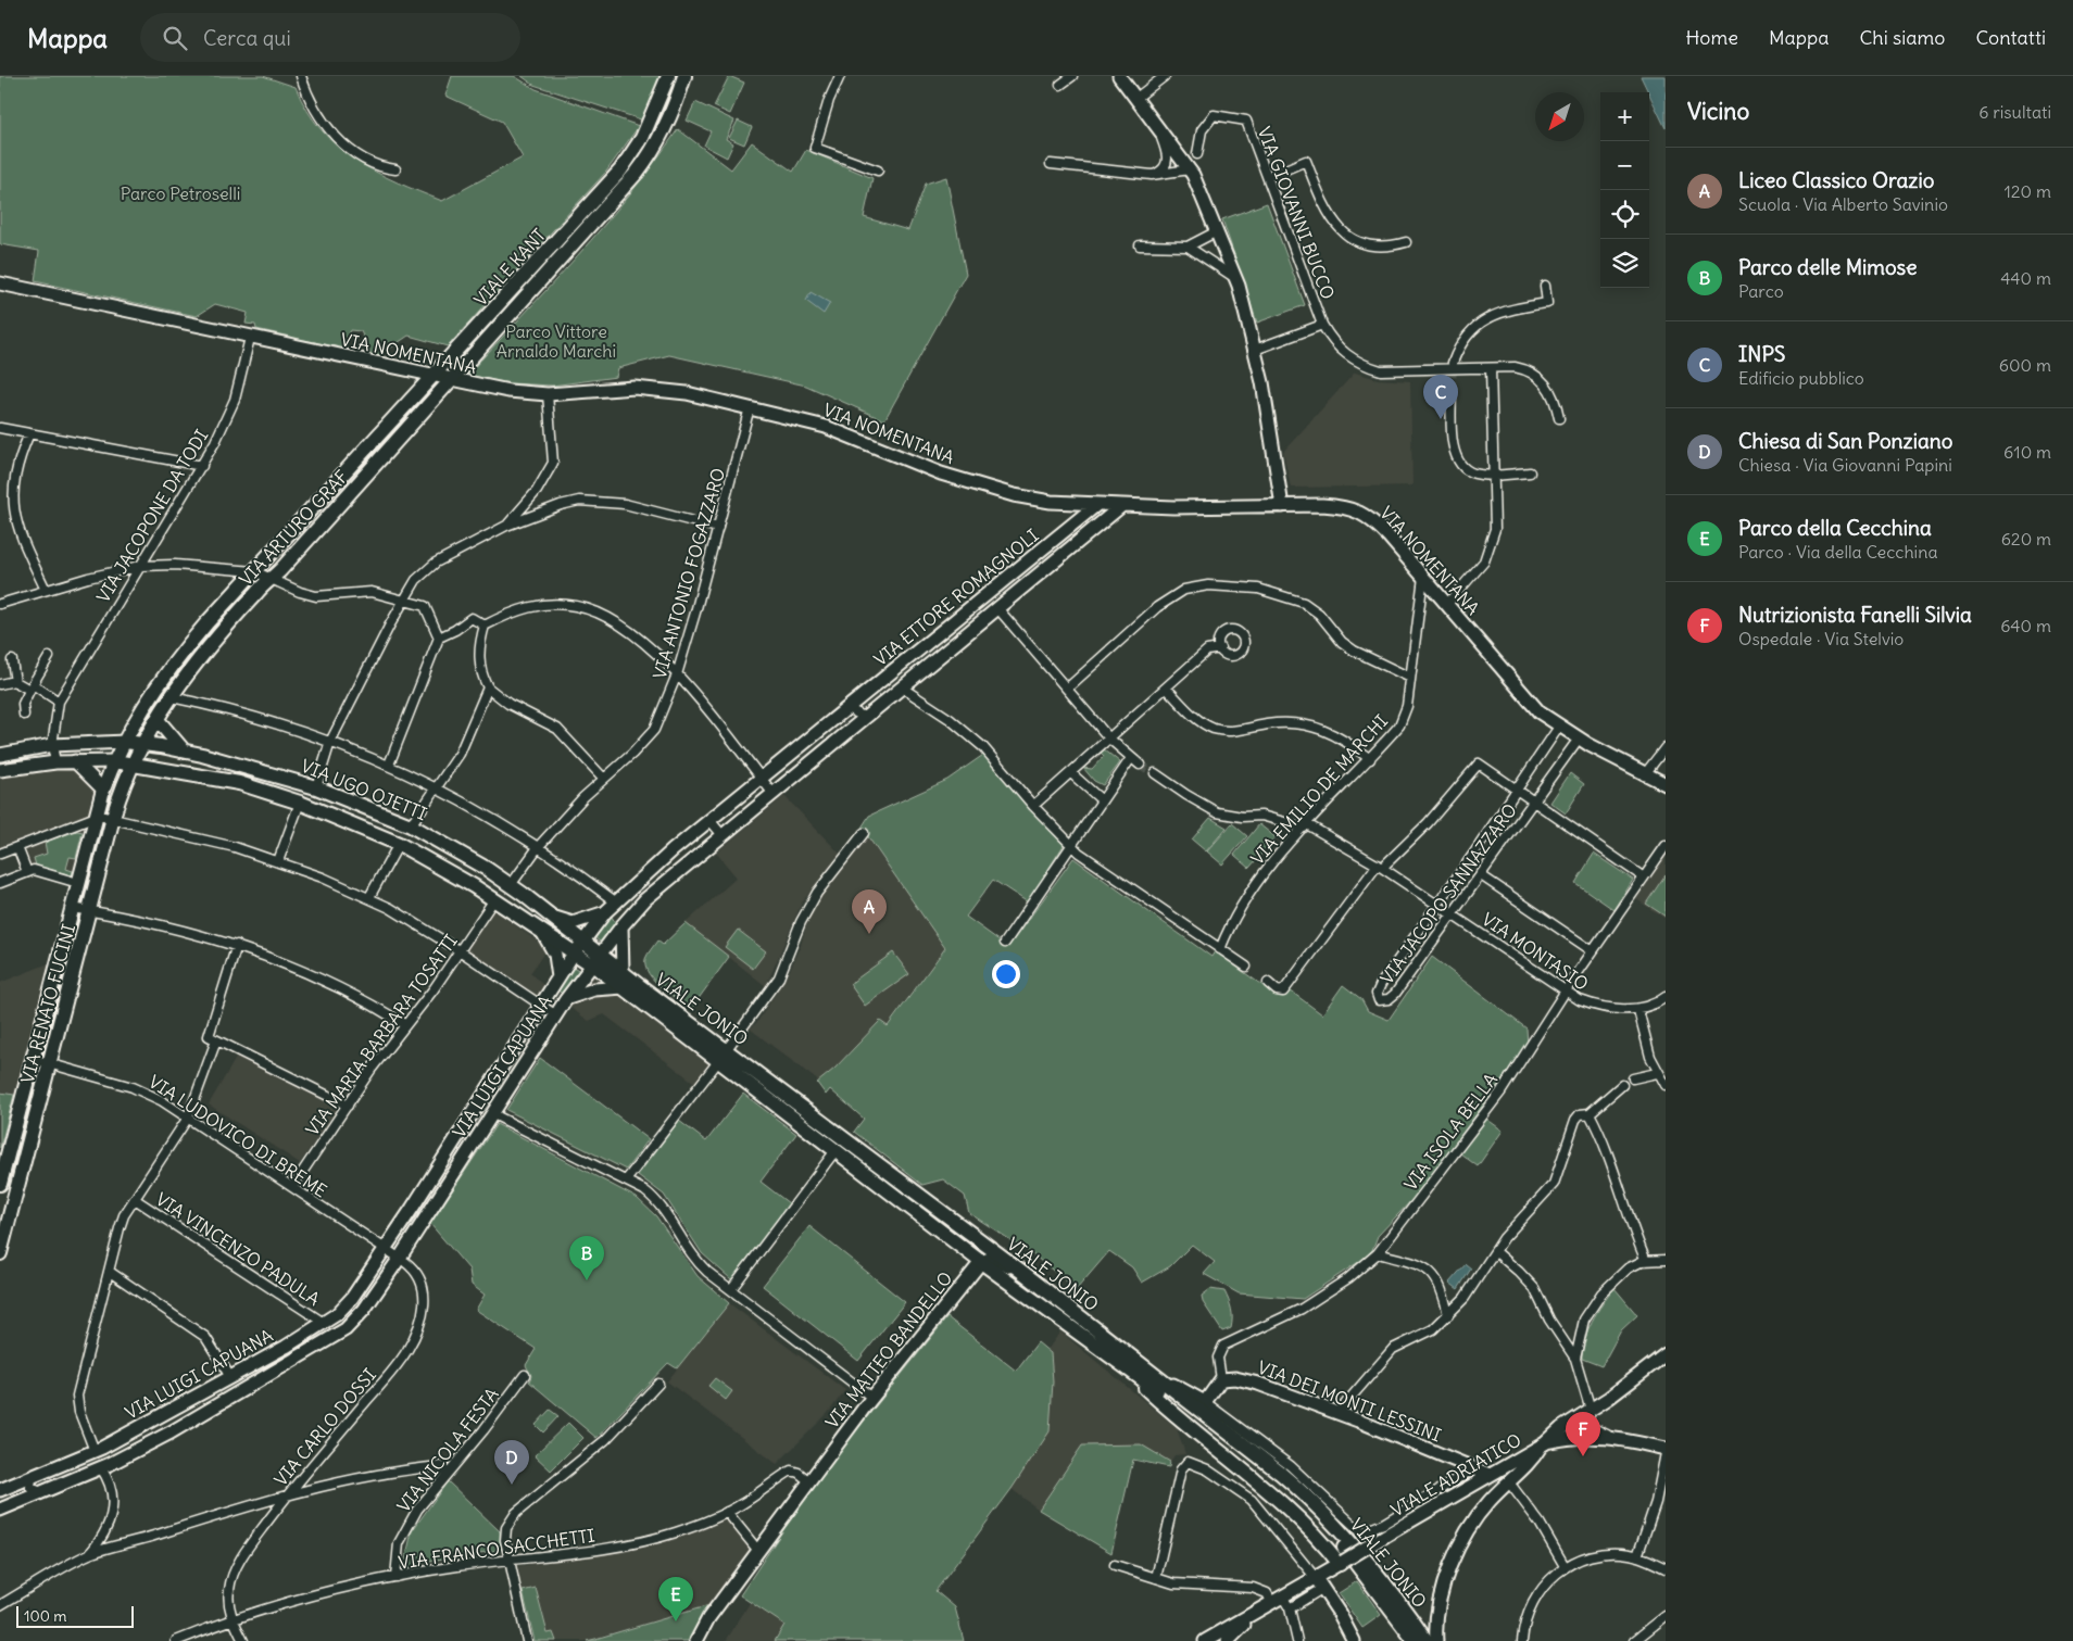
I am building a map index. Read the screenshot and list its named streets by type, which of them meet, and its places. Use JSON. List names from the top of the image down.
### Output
{
  "streets": {
    "main road": [
      "VIALE KANT",
      "VIA ARTURO GRAF",
      "VIA UGO OJETTI",
      "VIA RENATO FUCINI",
      "VIALE JONIO"
    ],
    "street": [
      "VIA GIOVANNI BUCCO",
      "VIA NOMENTANA",
      "VIA JACOPONE DA TODI",
      "VIA ANTONIO FOGAZZARO",
      "VIA ETTORE ROMAGNOLI",
      "VIA EMILIO DE MARCHI",
      "VIA JACOPO SANNAZZARO",
      "VIA MONTASIO",
      "VIA MARIA BARBARA TOSATTI",
      "VIA LUIGI CAPUANA",
      "VIA ISOLA BELLA",
      "VIA LUDOVICO DI BREME",
      "VIA VINCENZO PADULA",
      "VIA MATTEO BANDELLO",
      "VIA DEI MONTI LESSINI",
      "VIA CARLO DOSSI",
      "VIA NICOLA FESTA",
      "VIALE ADRIATICO",
      "VIA FRANCO SACCHETTI"
    ]
  },
  "crossings": [
    ["VIALE KANT", "VIA NOMENTANA"],
    ["VIALE KANT", "VIA ARTURO GRAF"],
    ["VIA NOMENTANA", "VIA JACOPONE DA TODI"],
    ["VIA NOMENTANA", "VIA ARTURO GRAF"],
    ["VIA NOMENTANA", "VIA ANTONIO FOGAZZARO"],
    ["VIA NOMENTANA", "VIA ETTORE ROMAGNOLI"],
    ["VIA NOMENTANA", "VIA EMILIO DE MARCHI"],
    ["VIA NOMENTANA", "VIA JACOPO SANNAZZARO"],
    ["VIA ARTURO GRAF", "VIA UGO OJETTI"],
    ["VIA ARTURO GRAF", "VIA RENATO FUCINI"],
    ["VIA ANTONIO FOGAZZARO", "VIA UGO OJETTI"],
    ["VIA ETTORE ROMAGNOLI", "VIA UGO OJETTI"],
    ["VIA ETTORE ROMAGNOLI", "VIALE JONIO"],
    ["VIA ETTORE ROMAGNOLI", "VIA LUIGI CAPUANA"],
    ["VIA UGO OJETTI", "VIA RENATO FUCINI"],
    ["VIA UGO OJETTI", "VIALE JONIO"],
    ["VIA UGO OJETTI", "VIA MARIA BARBARA TOSATTI"],
    ["VIA EMILIO DE MARCHI", "VIA MONTASIO"],
    ["VIA JACOPO SANNAZZARO", "VIA MONTASIO"],
    ["VIA MONTASIO", "VIA ISOLA BELLA"],
    ["VIA RENATO FUCINI", "VIA LUDOVICO DI BREME"],
    ["VIALE JONIO", "VIA MATTEO BANDELLO"],
    ["VIA MARIA BARBARA TOSATTI", "VIA LUDOVICO DI BREME"],
    ["VIA LUIGI CAPUANA", "VIA LUDOVICO DI BREME"],
    ["VIA LUIGI CAPUANA", "VIA VINCENZO PADULA"],
    ["VIA LUIGI CAPUANA", "VIA CARLO DOSSI"],
    ["VIA ISOLA BELLA", "VIA DEI MONTI LESSINI"],
    ["VIA LUDOVICO DI BREME", "VIA CARLO DOSSI"],
    ["VIA MATTEO BANDELLO", "VIA FRANCO SACCHETTI"],
    ["VIA DEI MONTI LESSINI", "VIALE ADRIATICO"],
    ["VIA CARLO DOSSI", "VIA FRANCO SACCHETTI"],
    ["VIA NICOLA FESTA", "VIA FRANCO SACCHETTI"]
  ],
  "parks": ["Parco Petroselli", "Parco Vittore Arnaldo Marchi"],
  "scale_bar": "100 m",
  "north": "bottom left",
  "page": {
    "header": "Mappa",
    "search": "Cerca qui",
    "nav": [
      "Home",
      "Mappa",
      "Chi siamo",
      "Contatti"
    ],
    "heading": ["Vicino", "6 risultati"],
    "map_buttons": ["+", "−"],
    "list": [
      {
        "mark": "A",
        "name": "Liceo Classico Orazio",
        "note": "Scuola · Via Alberto Savinio",
        "value": "120 m"
      },
      {
        "mark": "B",
        "name": "Parco delle Mimose",
        "note": "Parco",
        "value": "440 m"
      },
      {
        "mark": "C",
        "name": "INPS",
        "note": "Edificio pubblico",
        "value": "600 m"
      },
      {
        "mark": "D",
        "name": "Chiesa di San Ponziano",
        "note": "Chiesa · Via Giovanni Papini",
        "value": "610 m"
      },
      {
        "mark": "E",
        "name": "Parco della Cecchina",
        "note": "Parco · Via della Cecchina",
        "value": "620 m"
      },
      {
        "mark": "F",
        "name": "Nutrizionista Fanelli Silvia",
        "note": "Ospedale · Via Stelvio",
        "value": "640 m"
      }
    ],
    "pins": [
      "C",
      "A",
      "B",
      "F",
      "D",
      "E"
    ],
    "scale": "100 m"
  }
}
